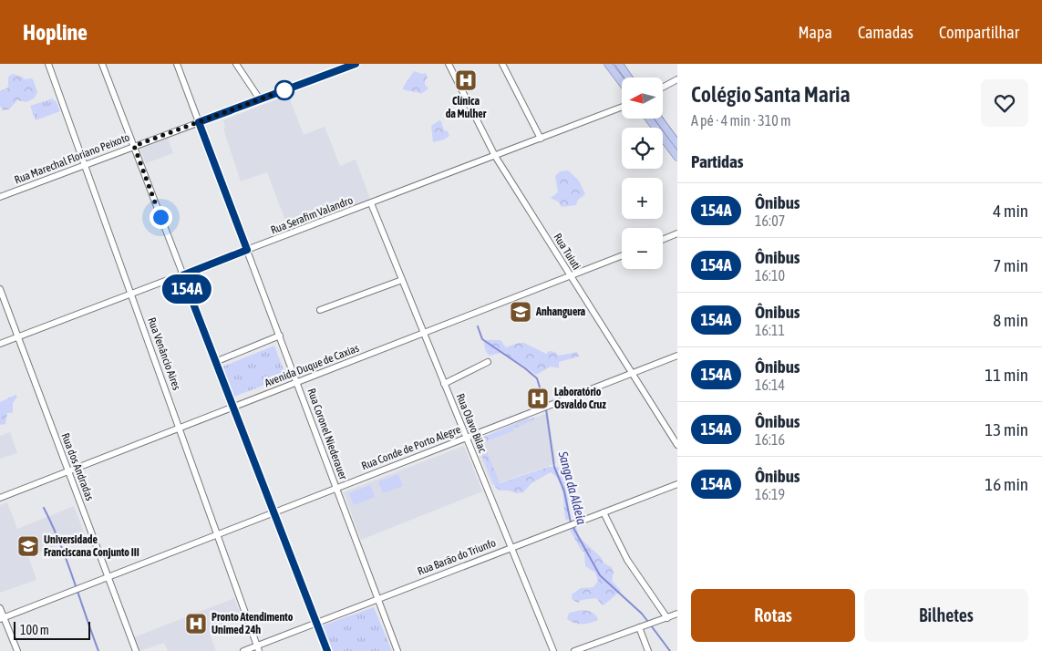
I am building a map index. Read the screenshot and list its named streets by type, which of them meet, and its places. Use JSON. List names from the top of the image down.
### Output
{
  "streets": {
    "street": [
      "Rua Marechal Floriano Peixoto",
      "Rua Serafim Valandro",
      "Rua Tuiuti",
      "Rua Venâncio Aires",
      "Avenida Duque de Caxias",
      "Rua Olavo Bilac",
      "Rua Coronel Niederauer",
      "Rua Conde de Porto Alegre",
      "Rua dos Andradas",
      "Rua Barão do Triunfo"
    ]
  },
  "crossings": [
    ["Rua Marechal Floriano Peixoto", "Rua Venâncio Aires"],
    ["Rua Marechal Floriano Peixoto", "Rua Coronel Niederauer"],
    ["Rua Serafim Valandro", "Rua Tuiuti"],
    ["Rua Serafim Valandro", "Rua Venâncio Aires"],
    ["Rua Serafim Valandro", "Rua Olavo Bilac"],
    ["Rua Serafim Valandro", "Rua Coronel Niederauer"],
    ["Rua Serafim Valandro", "Rua dos Andradas"],
    ["Rua Tuiuti", "Avenida Duque de Caxias"],
    ["Rua Tuiuti", "Rua Conde de Porto Alegre"],
    ["Rua Venâncio Aires", "Avenida Duque de Caxias"],
    ["Rua Venâncio Aires", "Rua Conde de Porto Alegre"],
    ["Rua Venâncio Aires", "Rua Barão do Triunfo"],
    ["Avenida Duque de Caxias", "Rua Olavo Bilac"],
    ["Avenida Duque de Caxias", "Rua Coronel Niederauer"],
    ["Avenida Duque de Caxias", "Rua dos Andradas"],
    ["Rua Olavo Bilac", "Rua Conde de Porto Alegre"],
    ["Rua Olavo Bilac", "Rua Barão do Triunfo"],
    ["Rua Coronel Niederauer", "Rua Conde de Porto Alegre"],
    ["Rua Coronel Niederauer", "Rua Barão do Triunfo"],
    ["Rua Conde de Porto Alegre", "Rua dos Andradas"]
  ],
  "water": ["Sanga da Aldeia"],
  "places": {
    "hospital": ["Clínica da Mulher", "Laboratório Osvaldo Cruz", "Pronto Atendimento Unimed 24h"],
    "school or university": ["Anhanguera", "Universidade Franciscana Conjunto III"]
  },
  "lines": ["bus line 154A"],
  "scale_bar": "100 m",
  "north": "left",
  "page": {
    "header": "Hopline",
    "nav": ["Mapa", "Camadas", "Compartilhar"],
    "on_map": "154A",
    "heading": [
      ["Colégio Santa Maria", "A pé · 4 min · 310 m"],
      "Partidas"
    ],
    "map_buttons": ["+", "−"],
    "list": [
      {
        "mark": "154A",
        "name": "Ônibus",
        "note": "16:07",
        "value": "4 min"
      },
      {
        "mark": "154A",
        "name": "Ônibus",
        "note": "16:10",
        "value": "7 min"
      },
      {
        "mark": "154A",
        "name": "Ônibus",
        "note": "16:11",
        "value": "8 min"
      },
      {
        "mark": "154A",
        "name": "Ônibus",
        "note": "16:14",
        "value": "11 min"
      },
      {
        "mark": "154A",
        "name": "Ônibus",
        "note": "16:16",
        "value": "13 min"
      },
      {
        "mark": "154A",
        "name": "Ônibus",
        "note": "16:19",
        "value": "16 min"
      }
    ],
    "buttons": ["Rotas", "Bilhetes"],
    "scale": "100 m"
  }
}
